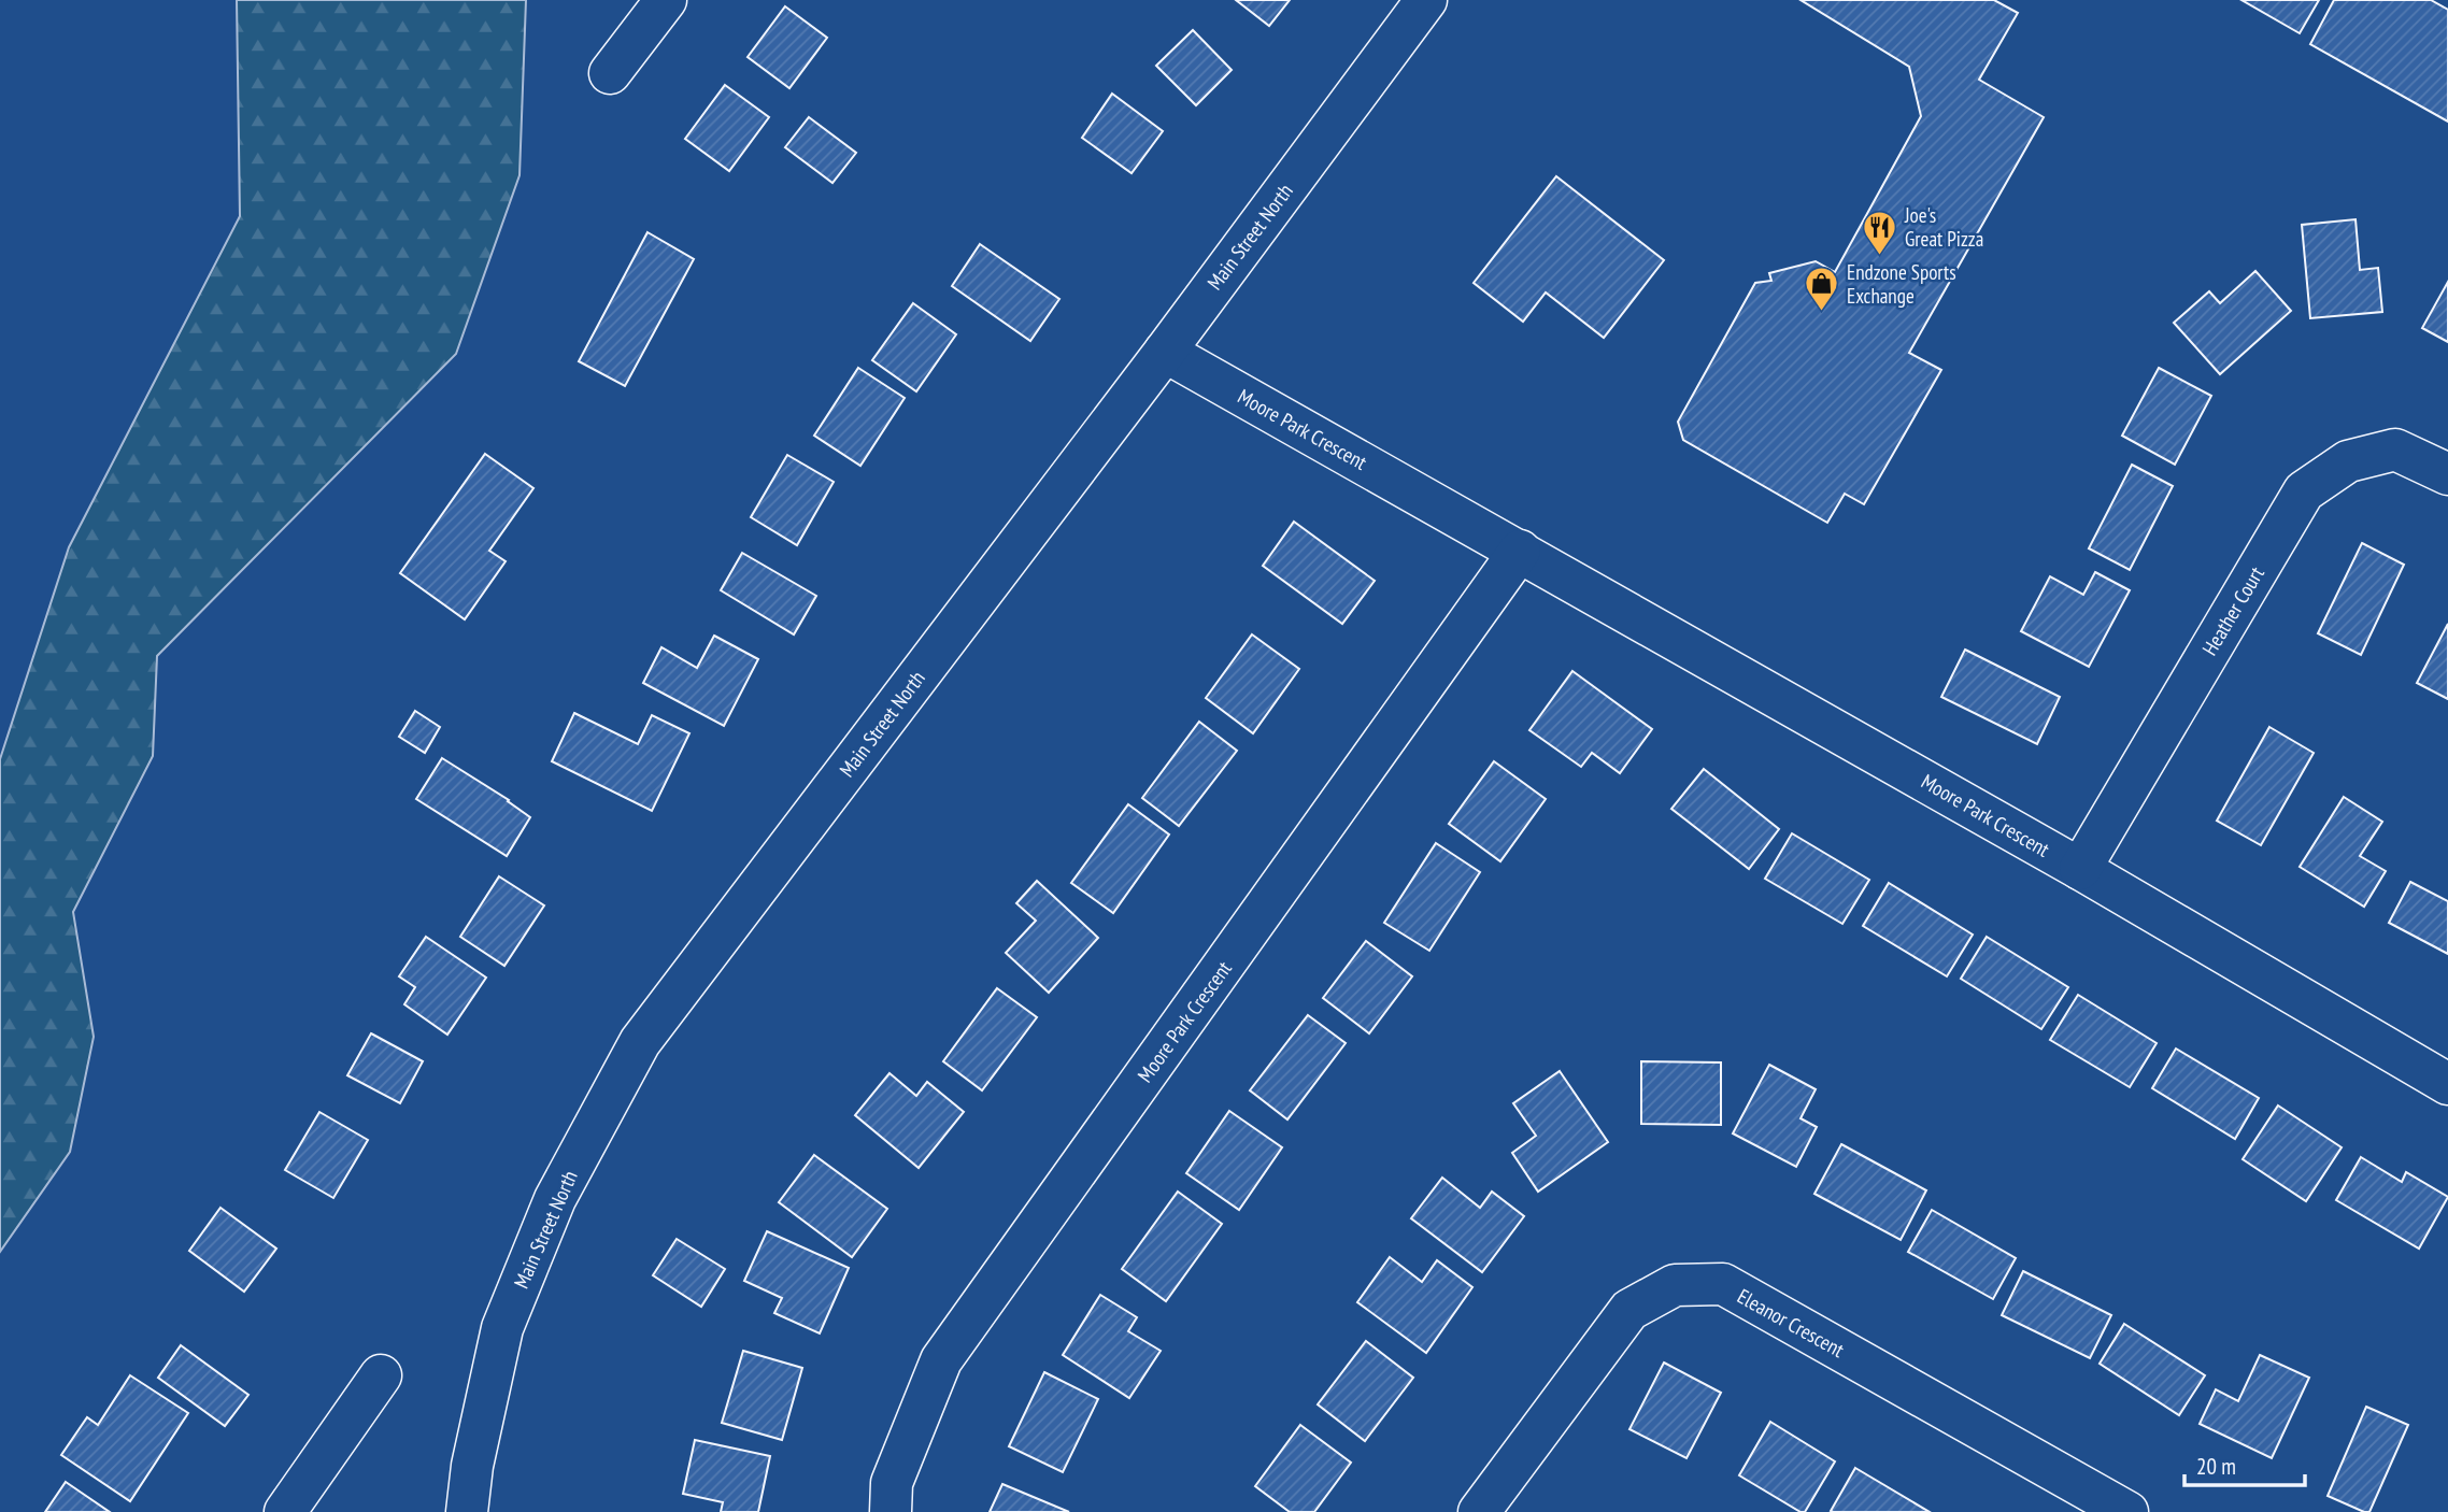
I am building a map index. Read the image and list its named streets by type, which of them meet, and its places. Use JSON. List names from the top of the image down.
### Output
{
  "streets": {
    "street": [
      "Main Street North",
      "Moore Park Crescent",
      "Heather Court",
      "Eleanor Crescent"
    ]
  },
  "crossings": [
    ["Main Street North", "Moore Park Crescent"],
    ["Moore Park Crescent", "Heather Court"]
  ],
  "places": {
    "restaurant": ["Joe's Great Pizza"],
    "shop": ["Endzone Sports Exchange"]
  },
  "scale_bar": "20 m"
}
